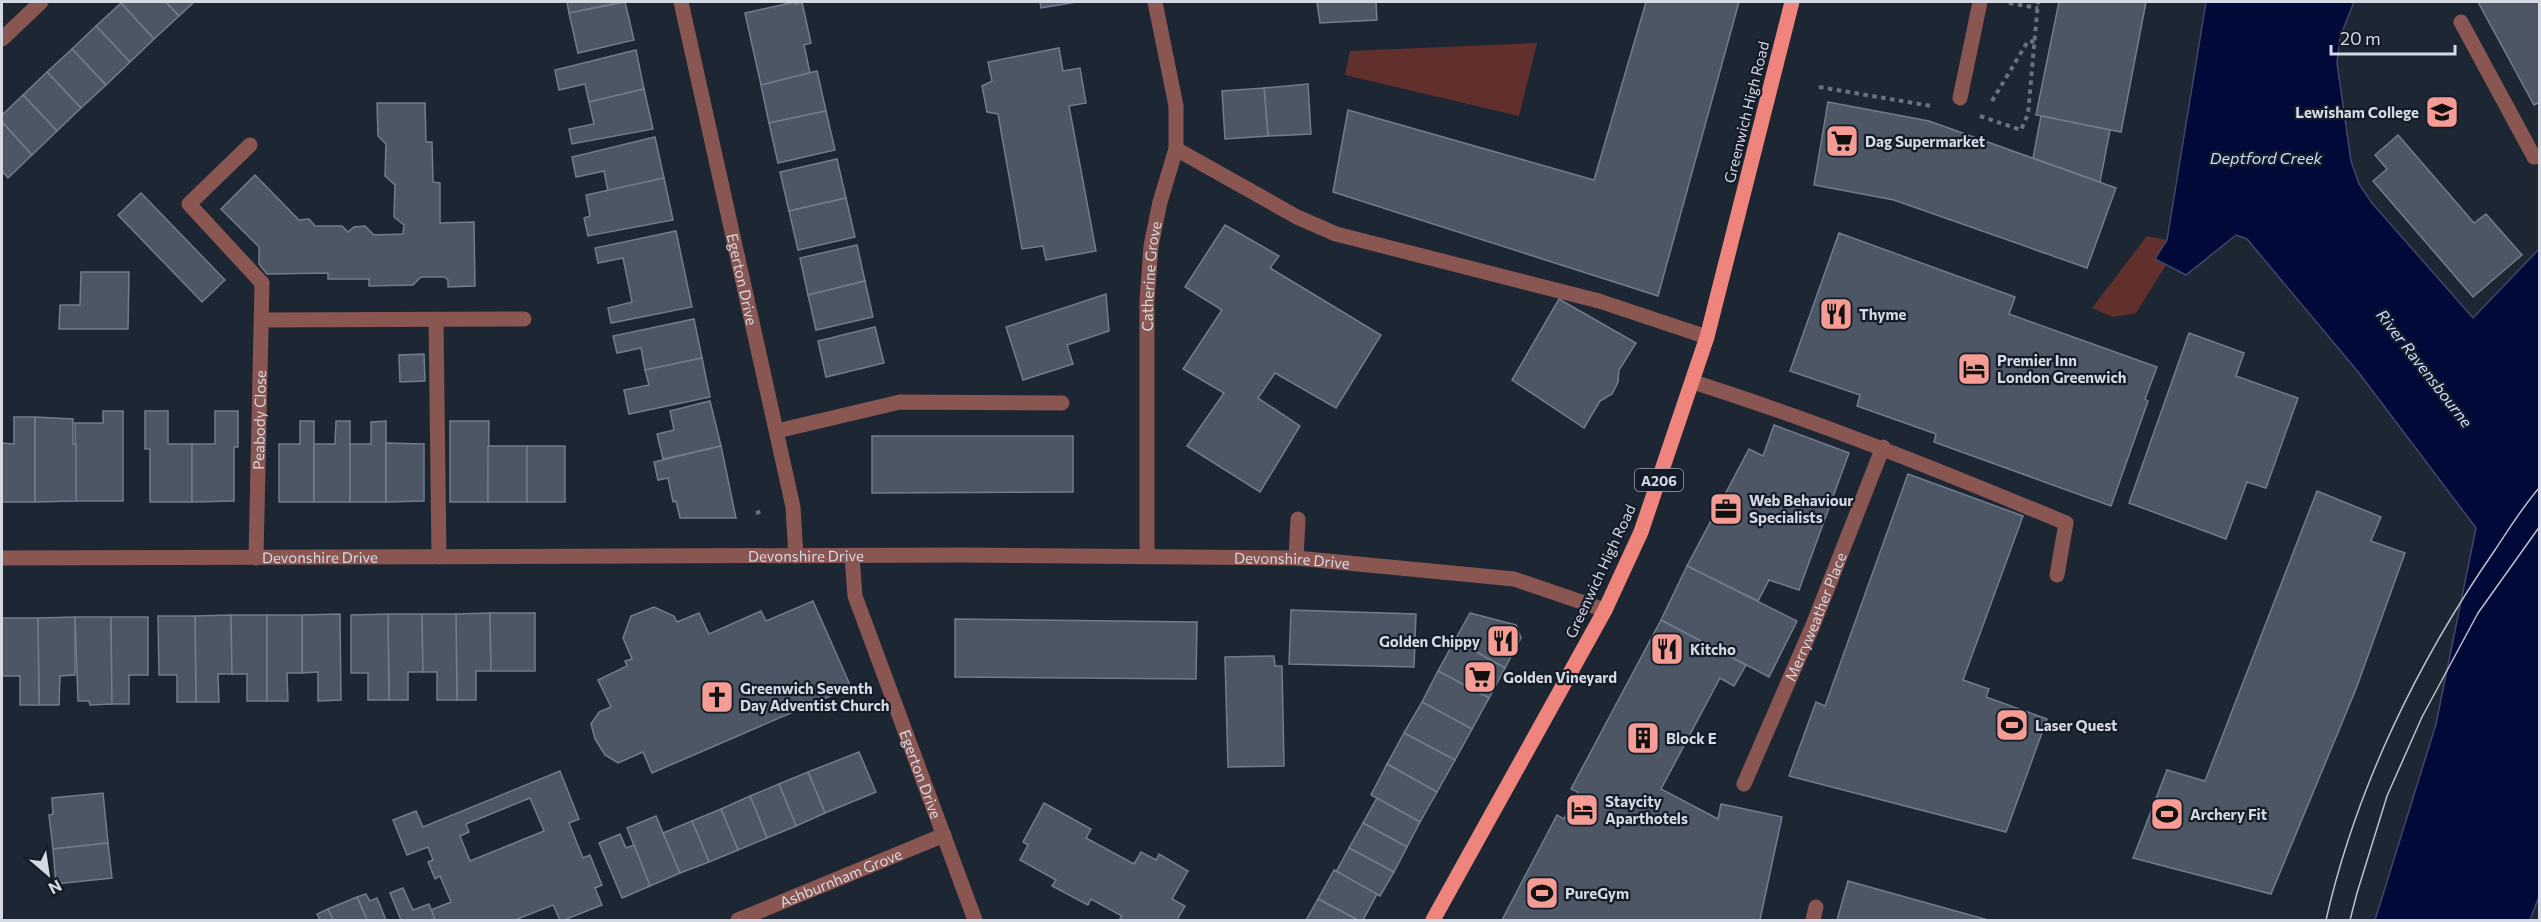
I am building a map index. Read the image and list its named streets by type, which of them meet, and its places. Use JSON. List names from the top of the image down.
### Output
{
  "streets": {
    "main road": ["Greenwich High Road", "A206"],
    "street": [
      "Catherine Grove",
      "Egerton Drive",
      "Peabody Close",
      "Devonshire Drive",
      "Merryweather Place",
      "Ashburnham Grove"
    ]
  },
  "crossings": [
    ["Greenwich High Road", "Devonshire Drive"],
    ["Catherine Grove", "Devonshire Drive"],
    ["Egerton Drive", "Devonshire Drive"],
    ["Egerton Drive", "Ashburnham Grove"],
    ["Peabody Close", "Devonshire Drive"]
  ],
  "water": ["Deptford Creek", "River Ravensbourne"],
  "places": {
    "school or university": ["Lewisham College"],
    "supermarket": ["Dag Supermarket", "Golden Vineyard"],
    "restaurant": ["Thyme", "Golden Chippy", "Kitcho"],
    "hotel": ["Premier Inn London Greenwich", "Staycity Aparthotels"],
    "office": ["Web Behaviour Specialists"],
    "church": ["Greenwich Seventh Day Adventist Church"],
    "sports": ["Laser Quest", "Archery Fit", "PureGym"],
    "building": ["Block E"]
  },
  "scale_bar": "20 m",
  "north": "bottom right"
}
